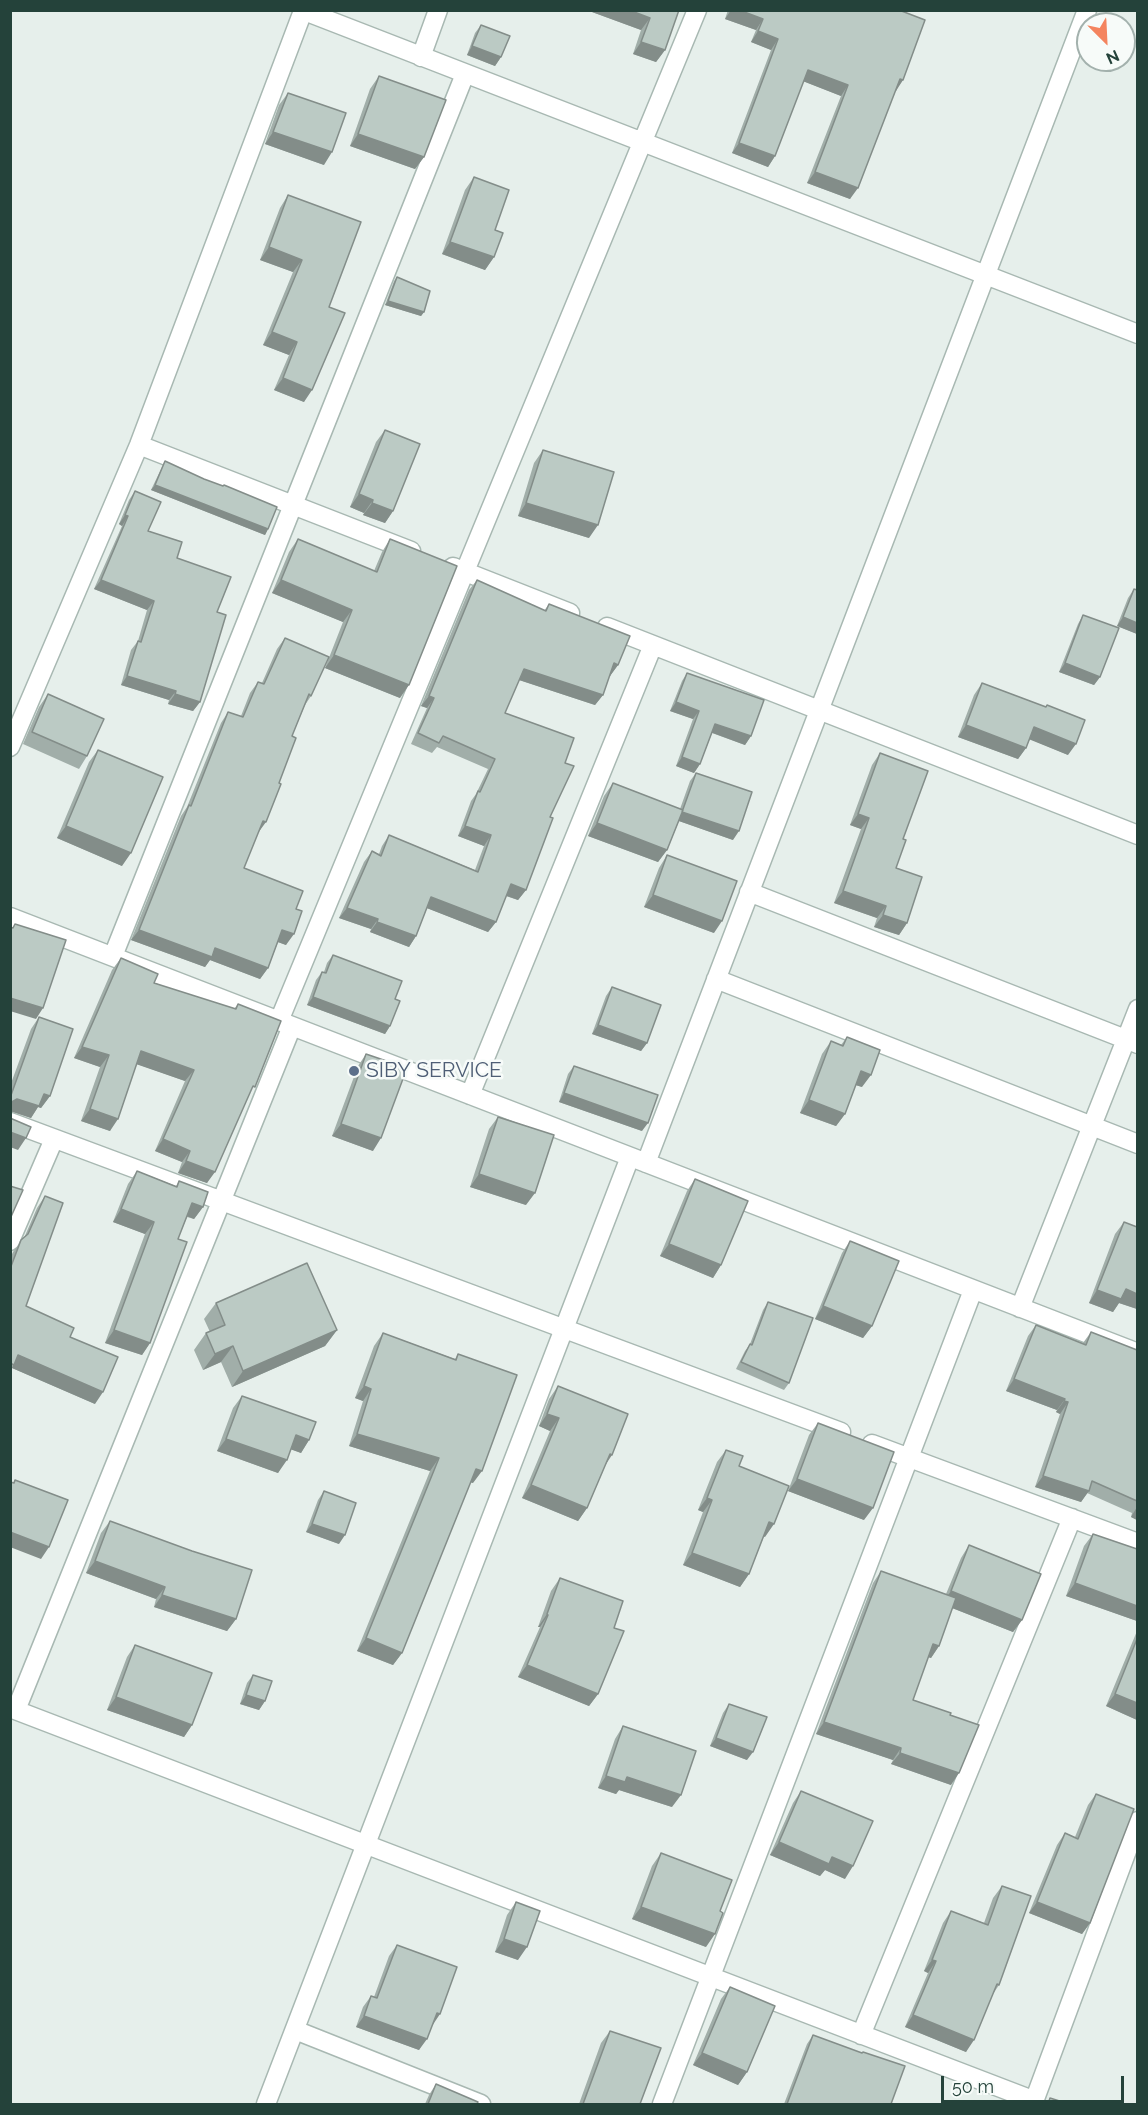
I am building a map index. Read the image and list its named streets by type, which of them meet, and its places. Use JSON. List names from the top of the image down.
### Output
{
  "places": ["SIBY SERVICE"],
  "scale_bar": "50 m",
  "north": "bottom right"
}
